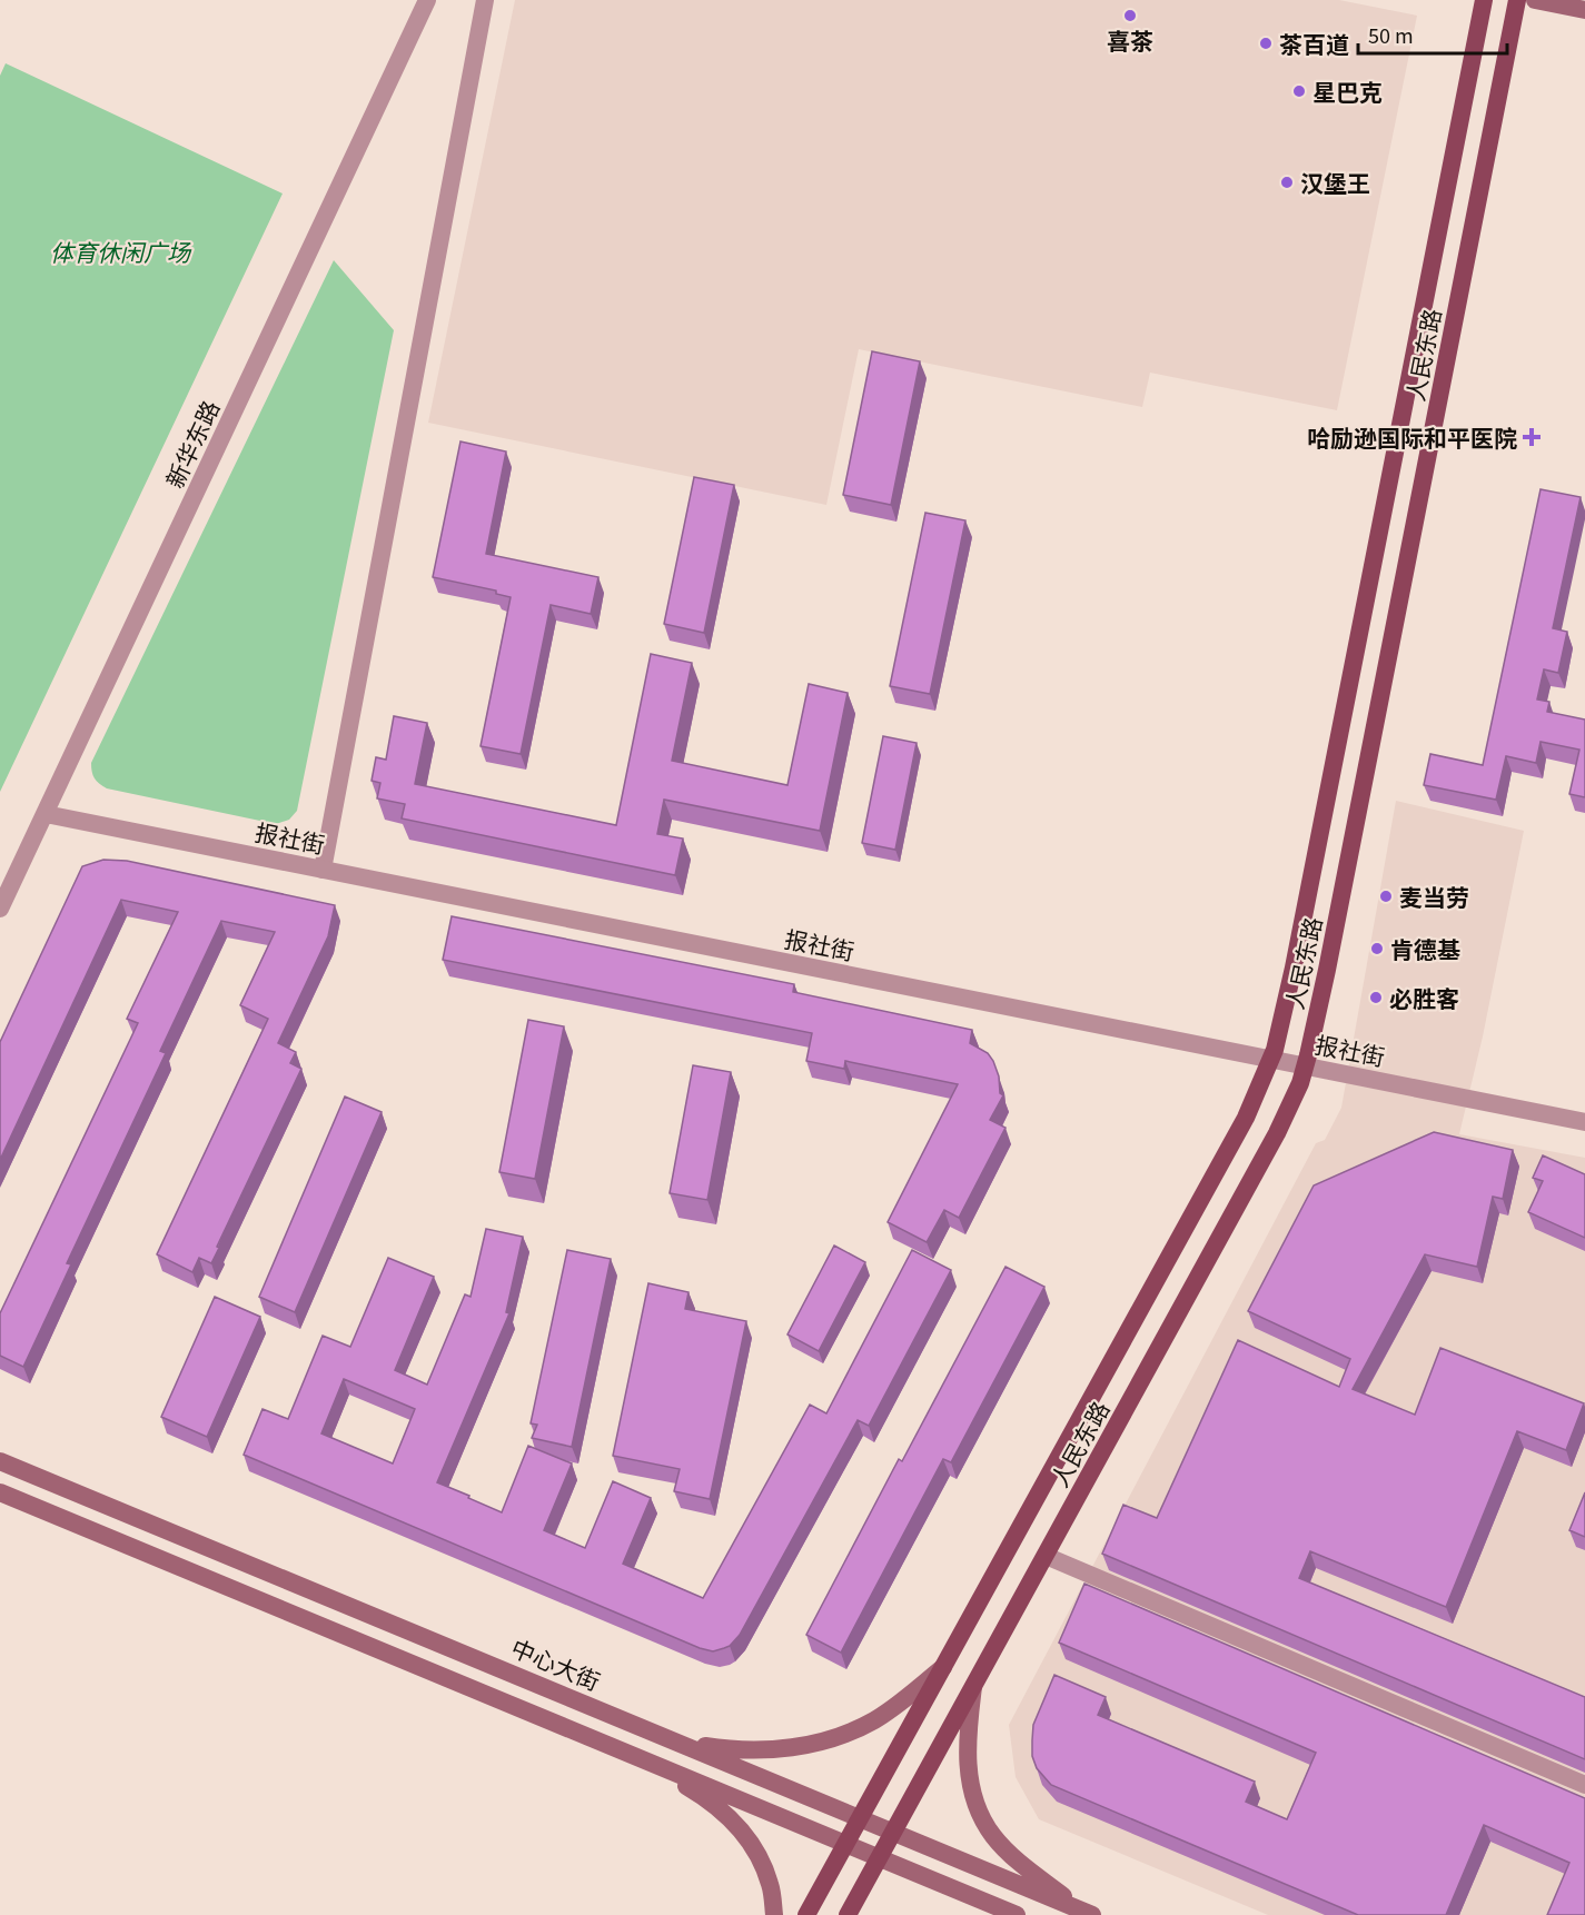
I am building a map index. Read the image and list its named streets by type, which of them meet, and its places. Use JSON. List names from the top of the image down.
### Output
{
  "streets": {
    "main road": ["人民东路", "中心大街"],
    "street": ["新华东路", "报社街"]
  },
  "crossings": [
    ["人民东路", "报社街"],
    ["人民东路", "中心大街"],
    ["新华东路", "报社街"]
  ],
  "parks": ["体育休闲广场"],
  "places": {
    "other": [
      "喜茶",
      "茶百道",
      "星巴克",
      "汉堡王",
      "麦当劳",
      "肯德基",
      "必胜客"
    ],
    "health": ["哈励逊国际和平医院"]
  },
  "scale_bar": "50 m"
}
